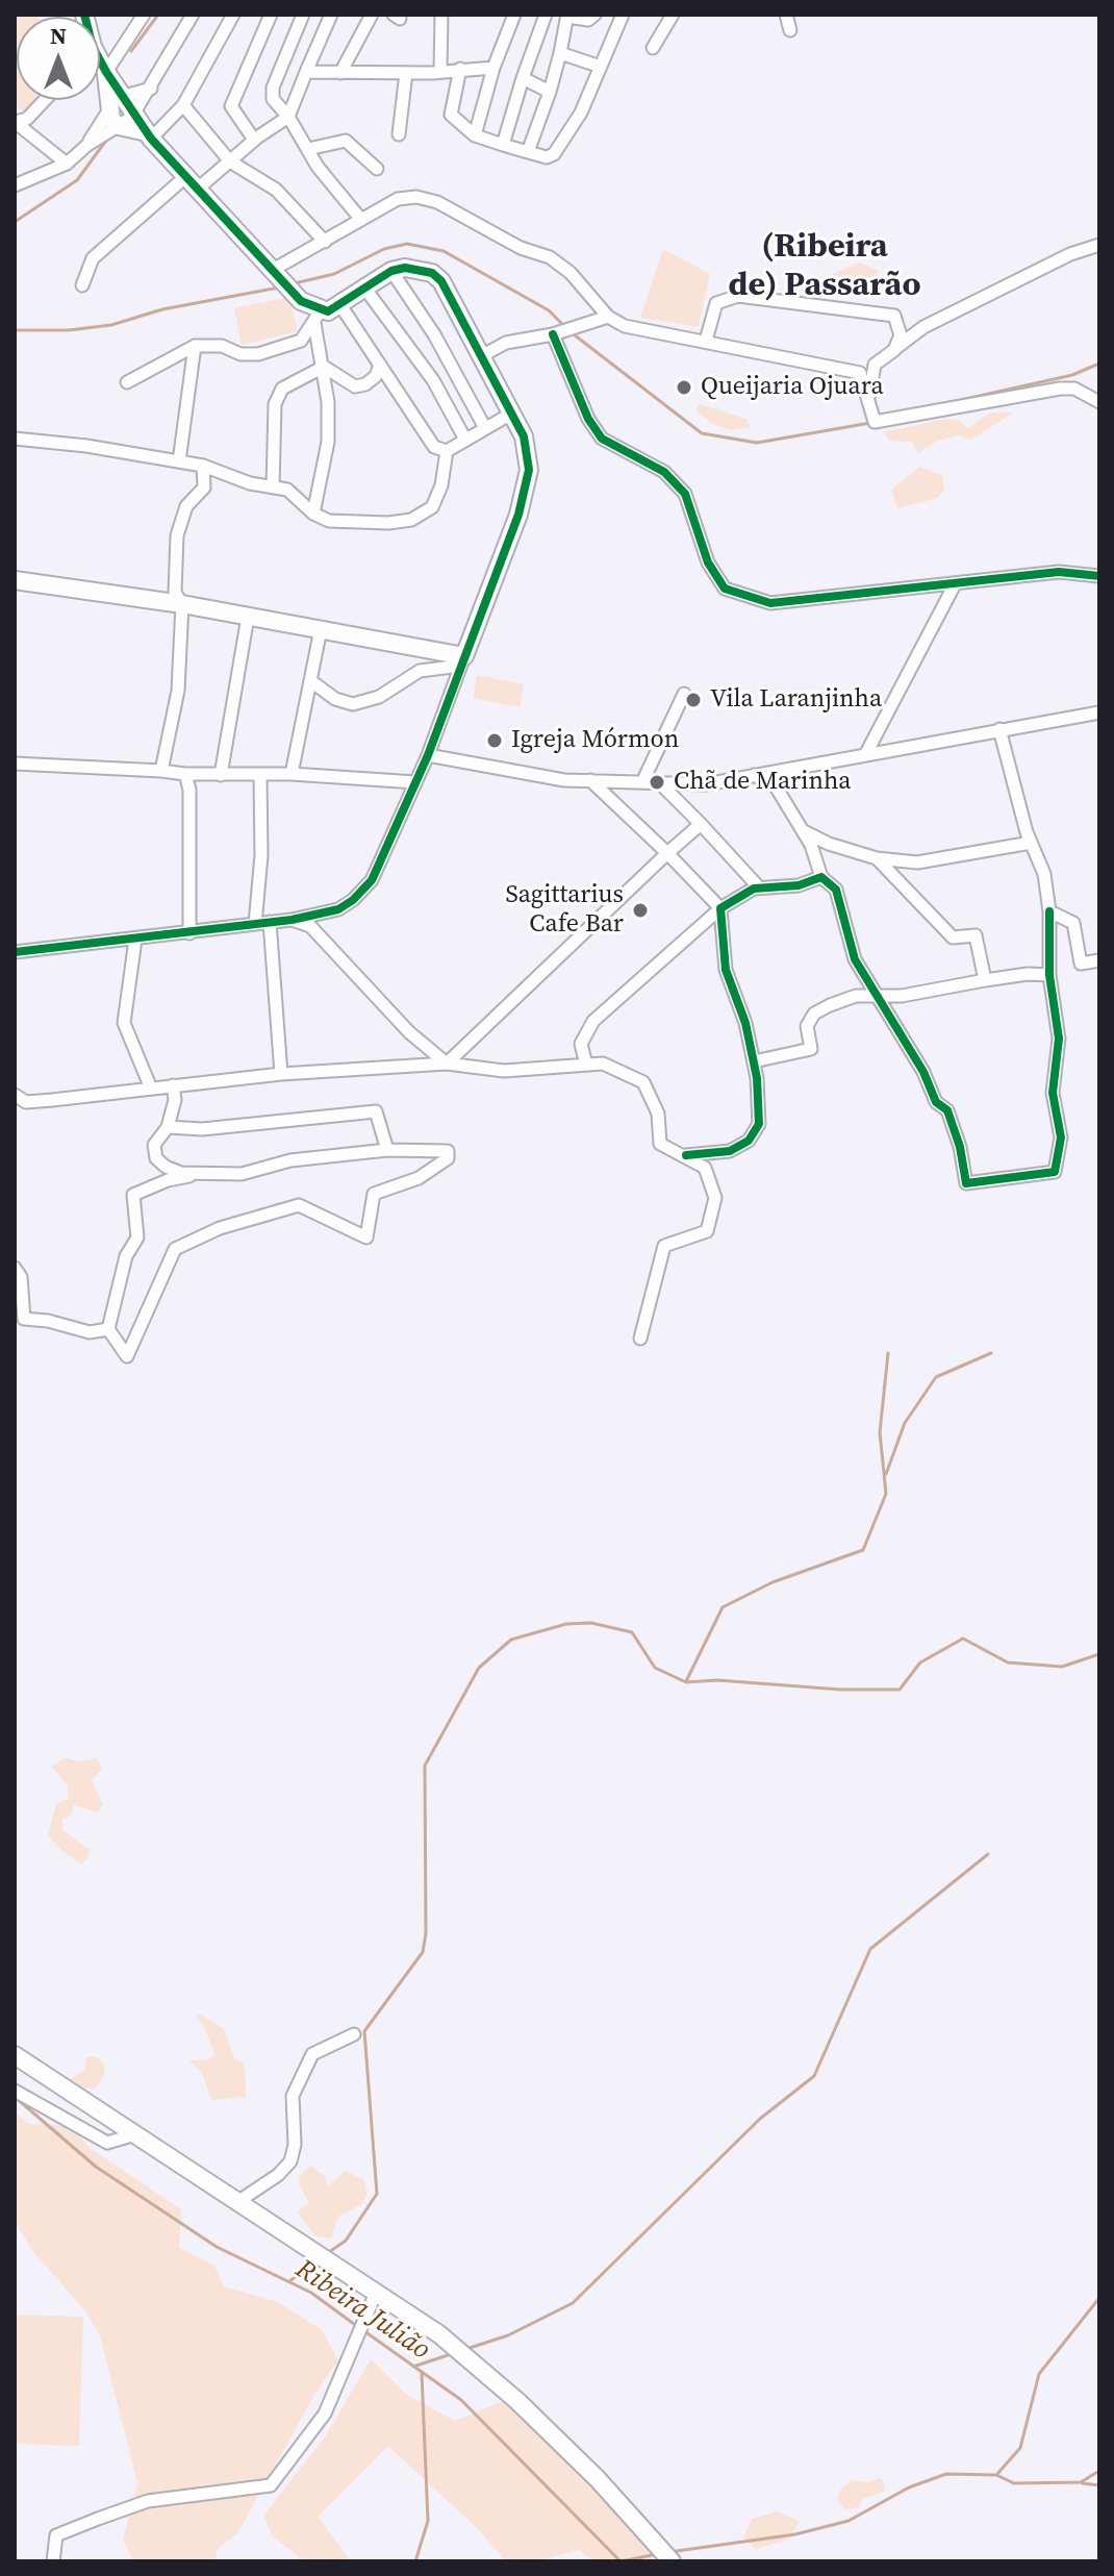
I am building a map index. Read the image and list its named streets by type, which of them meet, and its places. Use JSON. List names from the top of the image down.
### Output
{
  "districts": ["(Ribeira de) Passarão"],
  "water": ["Ribeira Julião"],
  "places": [
    "Queijaria Ojuara",
    "Vila Laranjinha",
    "Igreja Mórmon",
    "Chã de Marinha",
    "Sagittarius Cafe Bar"
  ],
  "north": "top"
}
